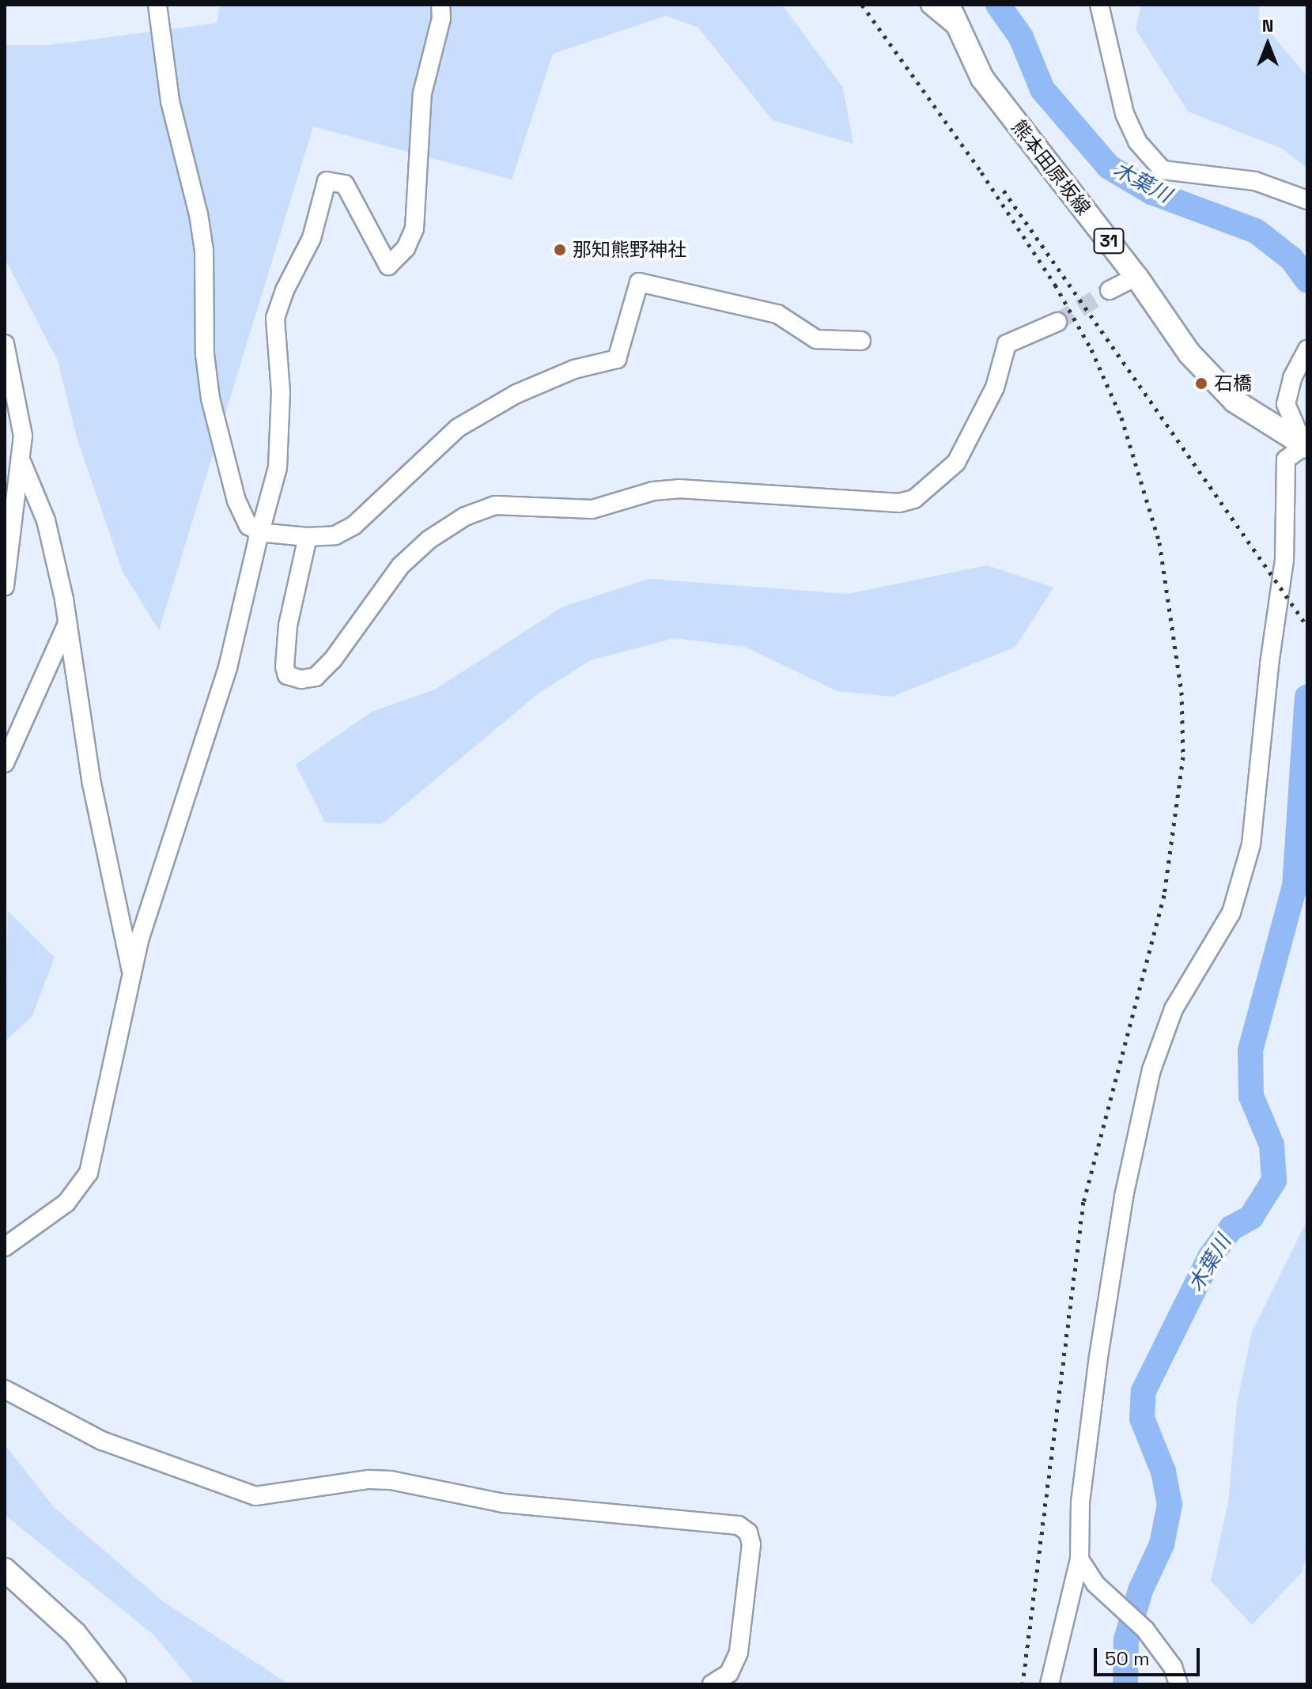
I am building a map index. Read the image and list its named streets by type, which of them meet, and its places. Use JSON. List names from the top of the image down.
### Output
{
  "streets": {
    "main road": ["熊本田原坂線", "31"]
  },
  "water": ["木葉川"],
  "places": ["那知熊野神社", "石橋"],
  "scale_bar": "50 m",
  "north": "top"
}
